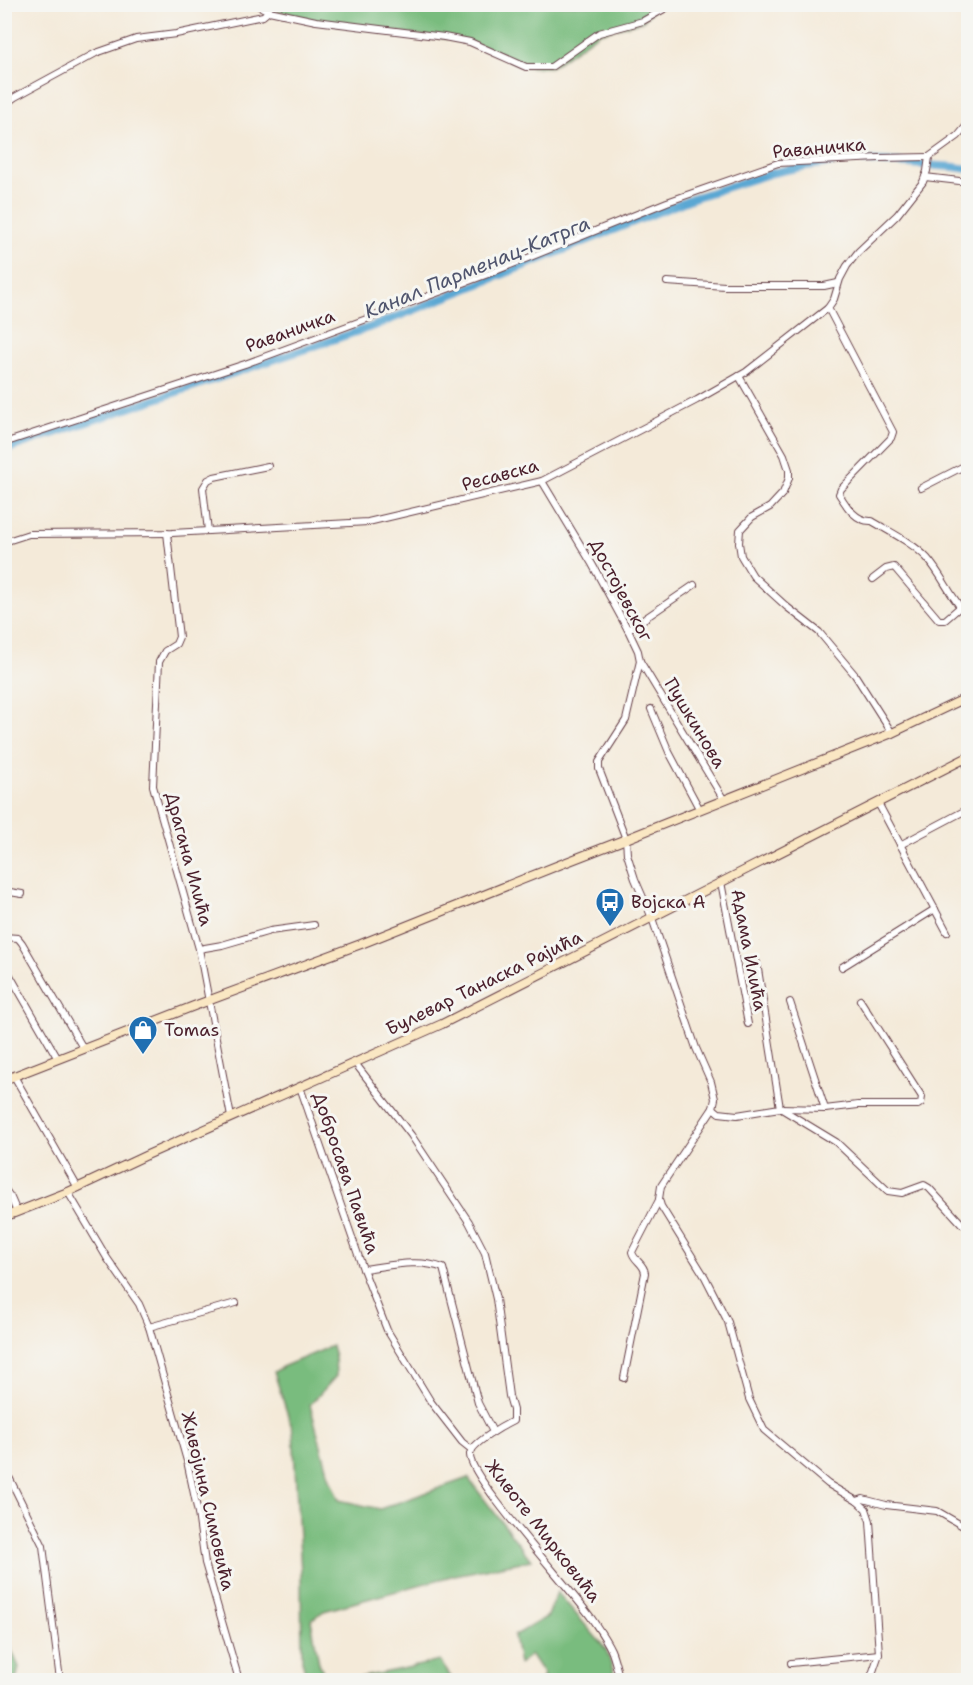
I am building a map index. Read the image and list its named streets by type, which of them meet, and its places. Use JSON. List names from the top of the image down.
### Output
{
  "streets": {
    "main road": ["Булевар Танаска Рајића"],
    "street": [
      "Раваничка",
      "Ресавска",
      "Достојевског",
      "Пушкинова",
      "Драгана Илића",
      "Адама Илића",
      "Добросава Павића",
      "Живојина Симовића",
      "Животе Мирковића"
    ]
  },
  "crossings": [
    ["Ресавска", "Достојевског"],
    ["Ресавска", "Драгана Илића"],
    ["Достојевског", "Пушкинова"],
    ["Достојевског", "Булевар Танаска Рајића"],
    ["Адама Илића", "Булевар Танаска Рајића"],
    ["Булевар Танаска Рајића", "Добросава Павића"],
    ["Булевар Танаска Рајића", "Живојина Симовића"],
    ["Булевар Танаска Рајића", "Животе Мирковића"],
    ["Добросава Павића", "Животе Мирковића"]
  ],
  "water": ["Канал Парменац-Катрга"],
  "places": {
    "bus stop": ["Војска А"],
    "shop": ["Tomas"]
  }
}
